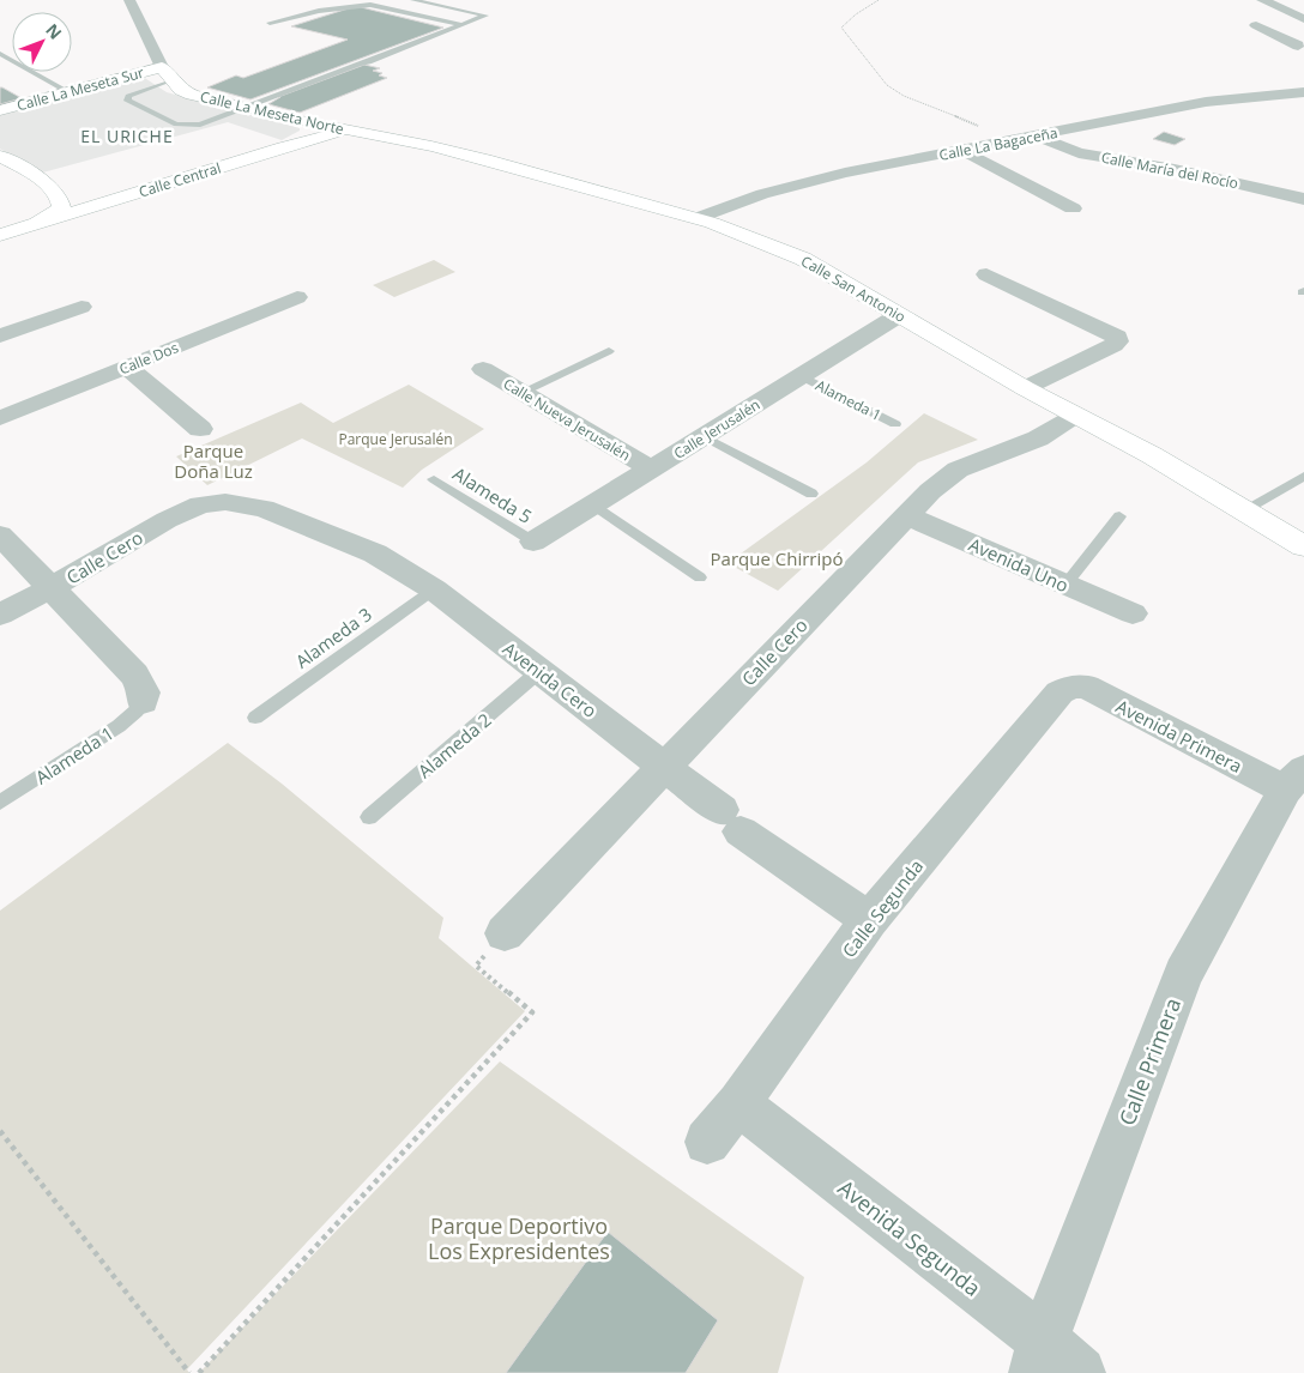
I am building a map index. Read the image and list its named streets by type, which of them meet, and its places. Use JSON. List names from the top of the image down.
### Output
{
  "streets": {
    "main road": [
      "Calle La Meseta Sur",
      "Calle La Meseta Norte",
      "Calle Central",
      "Calle San Antonio"
    ],
    "street": [
      "Calle La Bagaceña",
      "Calle María del Rocío",
      "Calle Dos",
      "Calle Nueva Jerusalén",
      "Calle Jerusalén",
      "Calle Cero",
      "Avenida Uno",
      "Avenida Cero",
      "Avenida Primera",
      "Calle Segunda",
      "Calle Primera",
      "Avenida Segunda"
    ],
    "lane": [
      "Alameda 1",
      "Alameda 5",
      "Alameda 3",
      "Alameda 2"
    ]
  },
  "crossings": [
    ["Calle La Meseta Sur", "Calle La Meseta Norte"],
    ["Calle La Meseta Norte", "Calle Central"],
    ["Calle La Meseta Norte", "Calle San Antonio"],
    ["Calle La Bagaceña", "Calle María del Rocío"],
    ["Calle La Bagaceña", "Calle San Antonio"],
    ["Calle Central", "Calle San Antonio"],
    ["Calle San Antonio", "Calle Jerusalén"],
    ["Calle San Antonio", "Calle Cero"],
    ["Alameda 1", "Calle Jerusalén"],
    ["Calle Nueva Jerusalén", "Calle Jerusalén"],
    ["Calle Jerusalén", "Alameda 5"],
    ["Calle Cero", "Avenida Uno"],
    ["Calle Cero", "Avenida Cero"],
    ["Alameda 3", "Avenida Cero"],
    ["Avenida Cero", "Alameda 2"],
    ["Avenida Cero", "Calle Segunda"],
    ["Avenida Primera", "Calle Segunda"],
    ["Avenida Primera", "Calle Primera"],
    ["Calle Segunda", "Avenida Segunda"],
    ["Calle Primera", "Avenida Segunda"]
  ],
  "districts": ["EL URICHE"],
  "parks": [
    "Parque Jerusalén",
    "Parque Doña Luz",
    "Parque Chirripó",
    "Parque Deportivo Los Expresidentes"
  ],
  "north": "top right"
}
